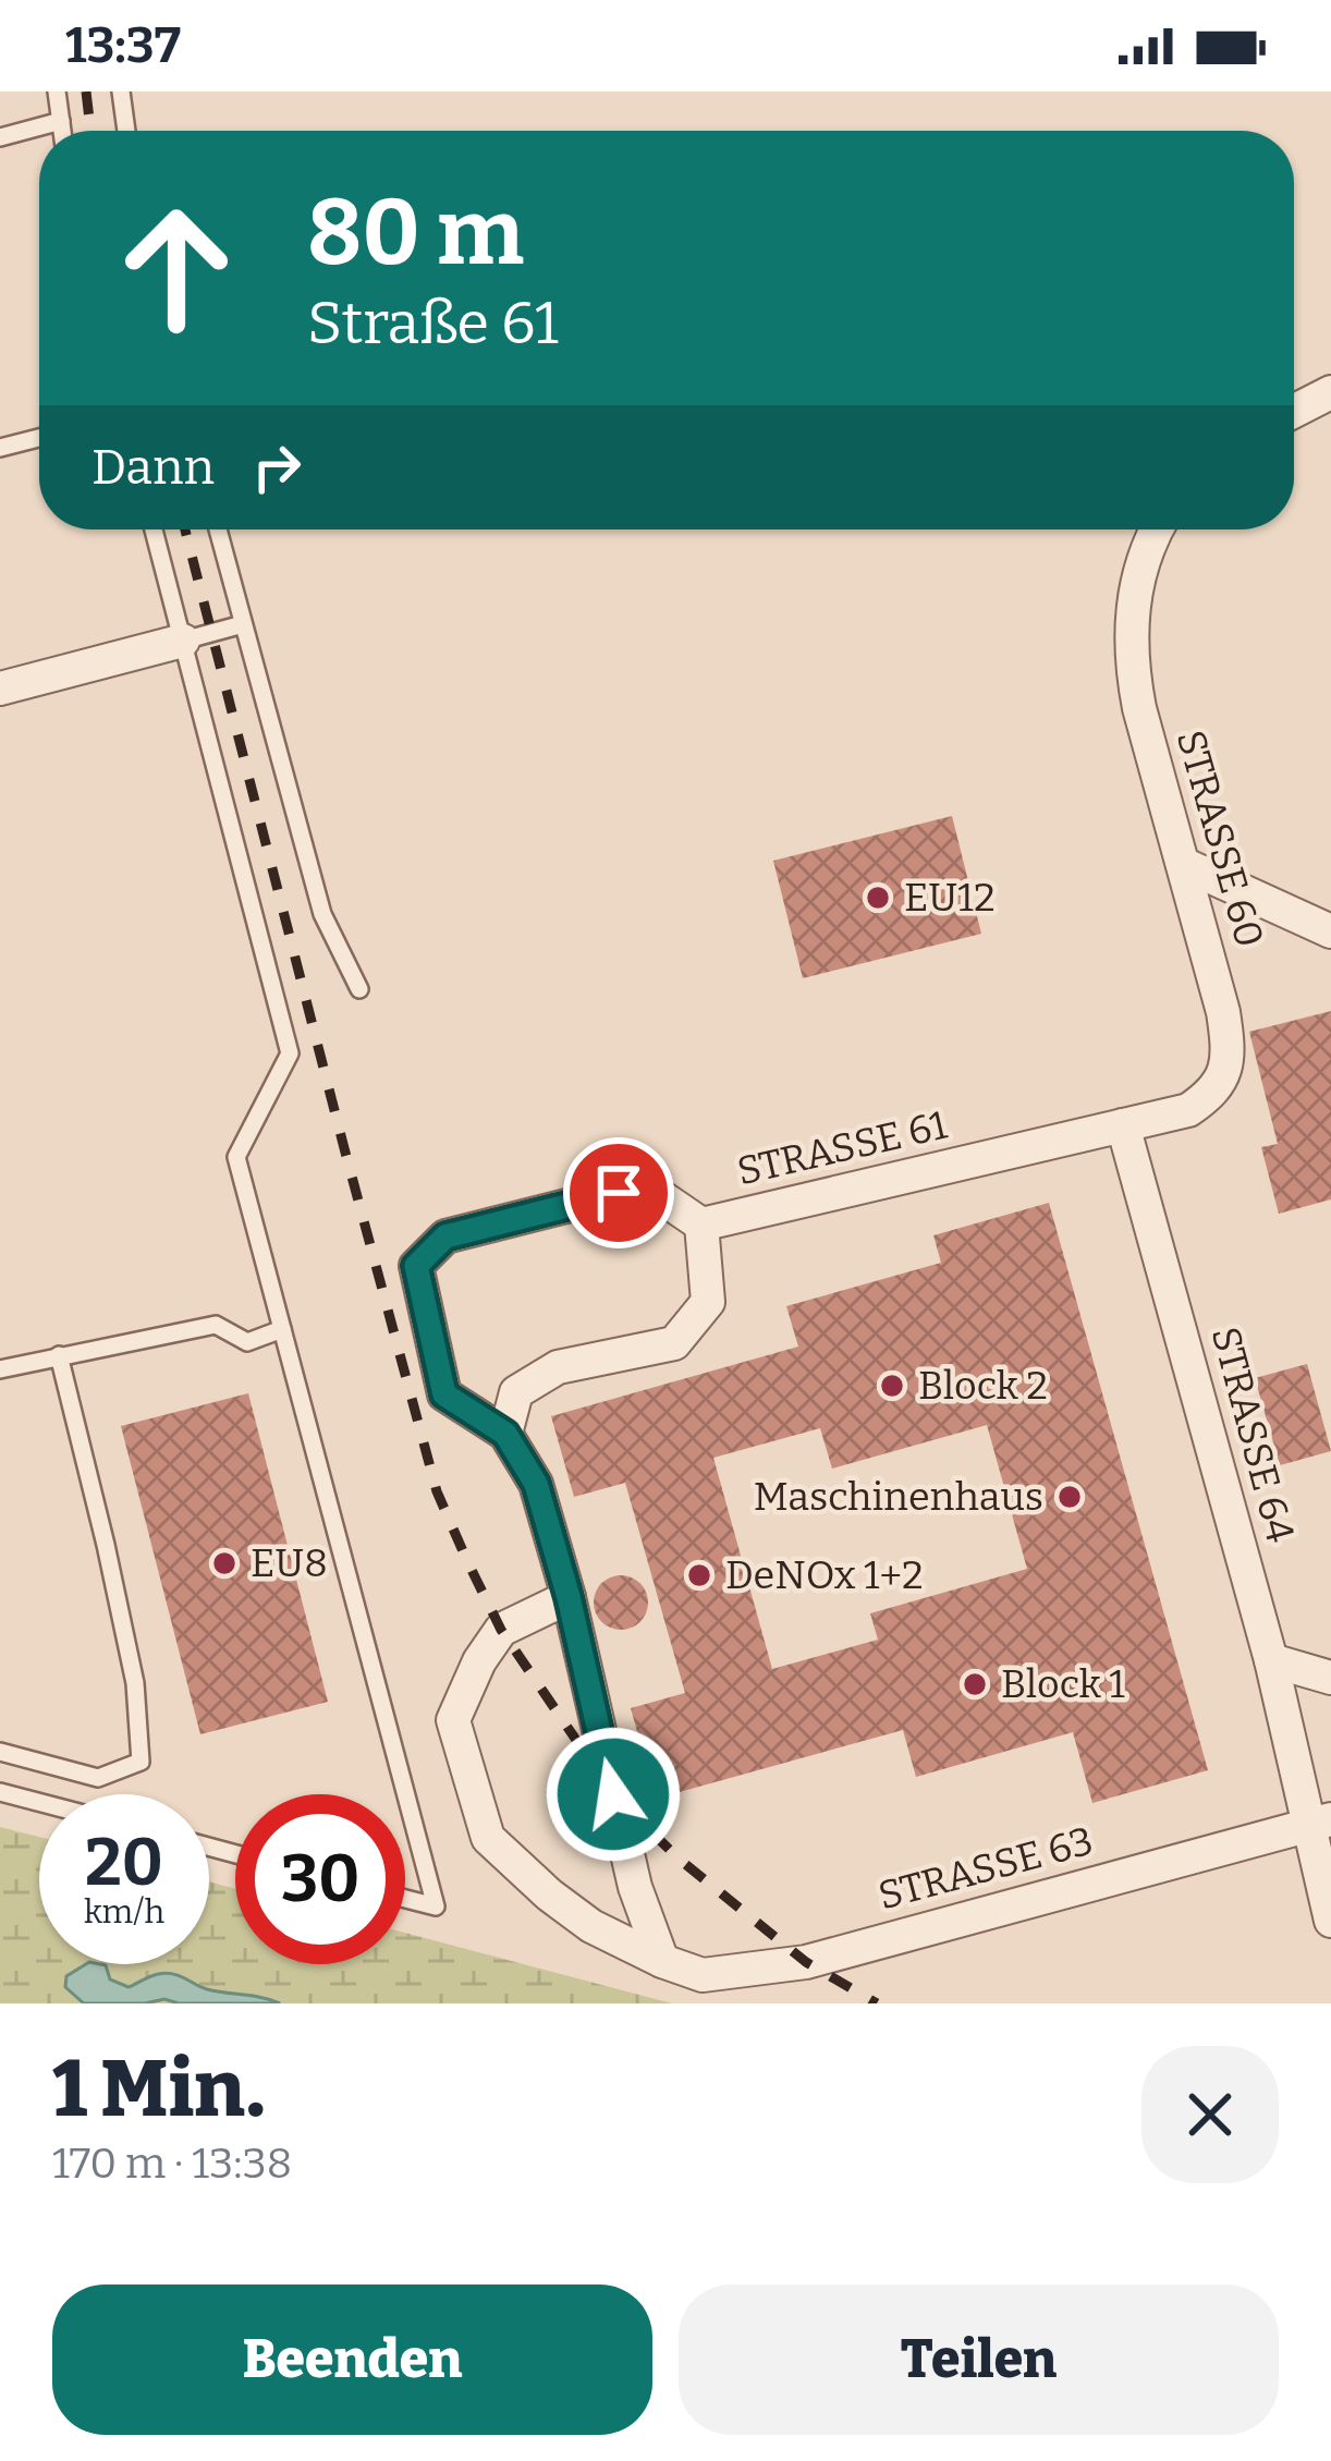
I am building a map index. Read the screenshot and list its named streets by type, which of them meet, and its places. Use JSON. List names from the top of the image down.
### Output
{
  "streets": {
    "street": [
      "STRASSE 60",
      "STRASSE 61",
      "STRASSE 64",
      "STRASSE 63"
    ]
  },
  "crossings": [
    ["STRASSE 60", "STRASSE 61"],
    ["STRASSE 60", "STRASSE 64"],
    ["STRASSE 61", "STRASSE 64"],
    ["STRASSE 64", "STRASSE 63"]
  ],
  "places": [
    "EU12",
    "Block 2",
    "Maschinenhaus",
    "EU8",
    "DeNOx 1+2",
    "Block 1"
  ],
  "page": {
    "status": "13:37",
    "turn": ["80 m", "Straße 61"],
    "then": "Dann",
    "speed": "20 km/h",
    "limit": "30",
    "heading": ["1 Min.", "170 m · 13:38"],
    "buttons": ["Beenden", "Teilen"]
  }
}
